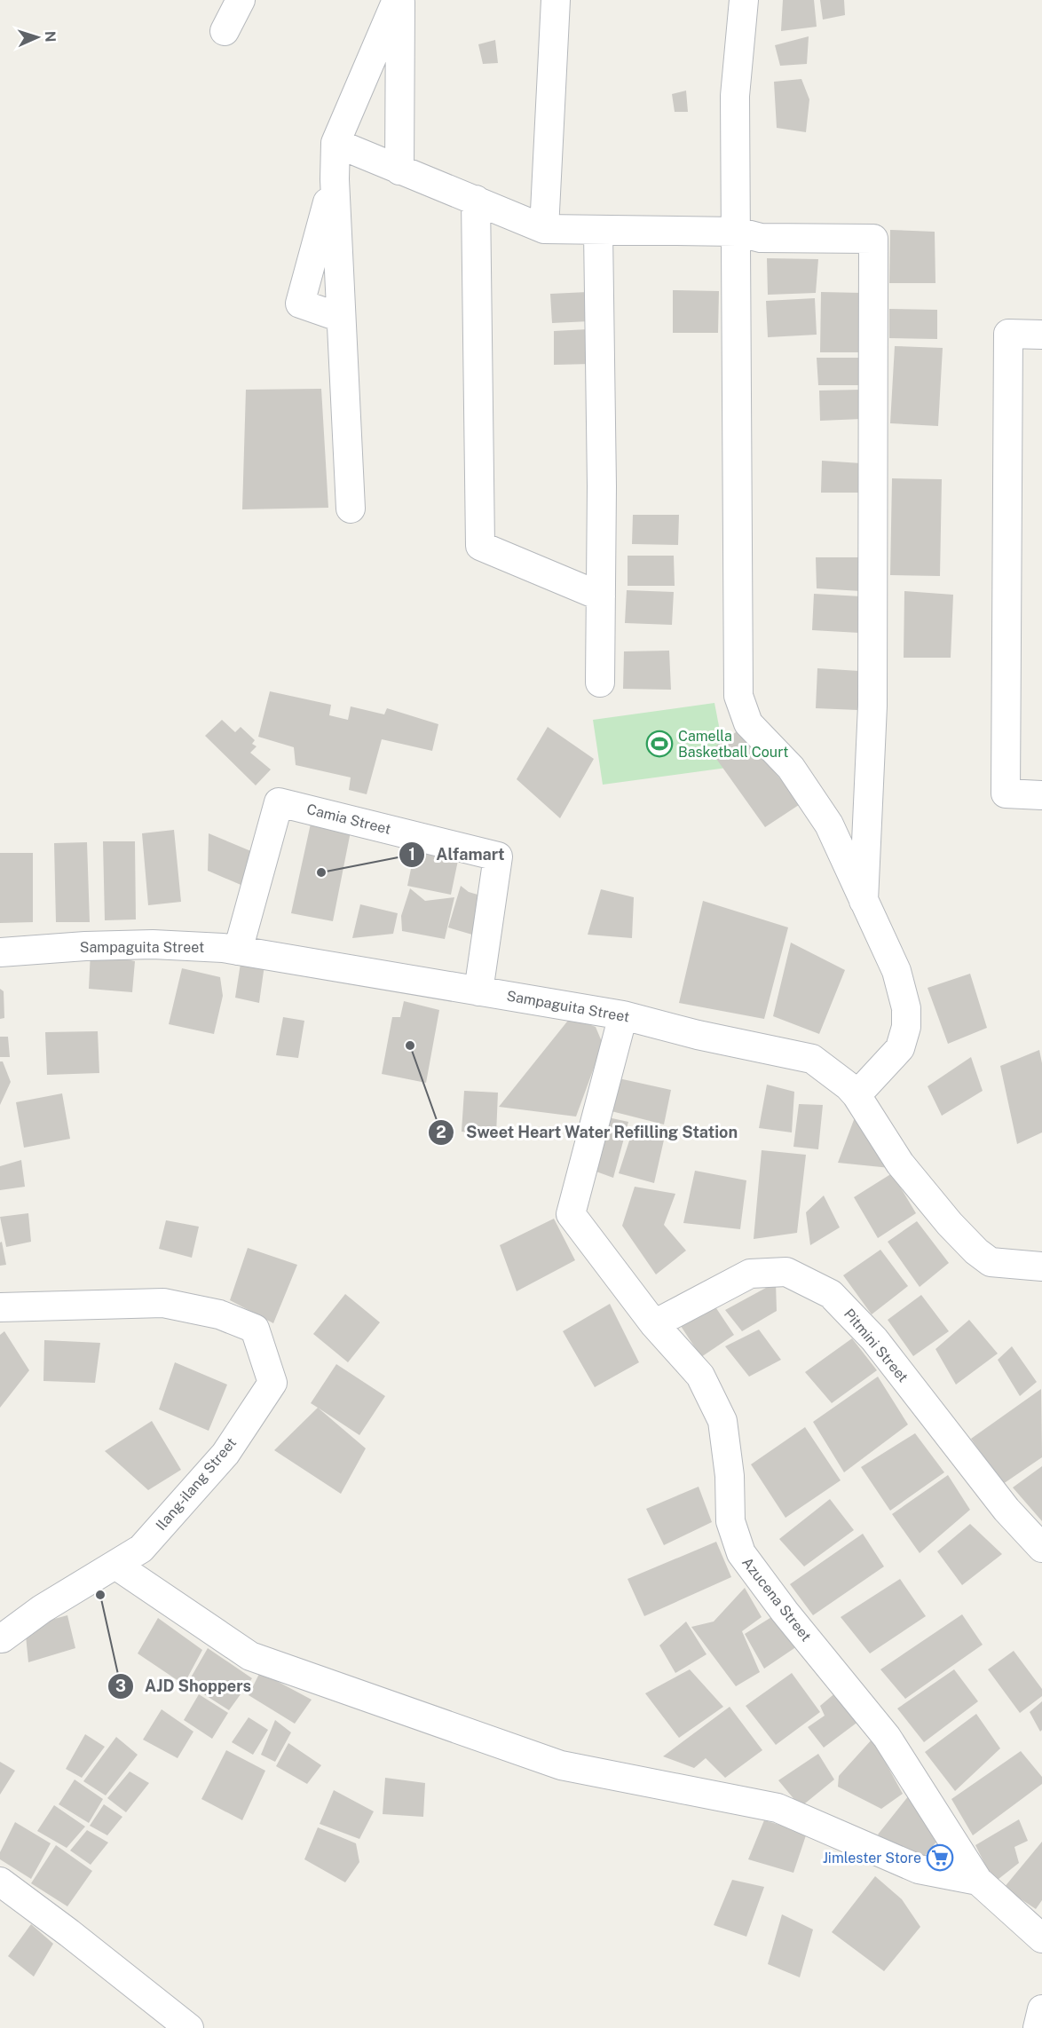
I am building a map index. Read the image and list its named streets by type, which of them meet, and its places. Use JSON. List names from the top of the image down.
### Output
{
  "streets": {
    "street": [
      "Camia Street",
      "Sampaguita Street",
      "Pitmini Street",
      "Ilang-ilang Street",
      "Azucena Street"
    ]
  },
  "crossings": [
    ["Camia Street", "Sampaguita Street"],
    ["Sampaguita Street", "Azucena Street"],
    ["Pitmini Street", "Azucena Street"]
  ],
  "places": {
    "sports": ["Camella Basketball Court"],
    "other": ["Alfamart", "Sweet Heart Water Refilling Station", "AJD Shoppers"],
    "supermarket": ["Jimlester Store"]
  },
  "north": "right"
}
